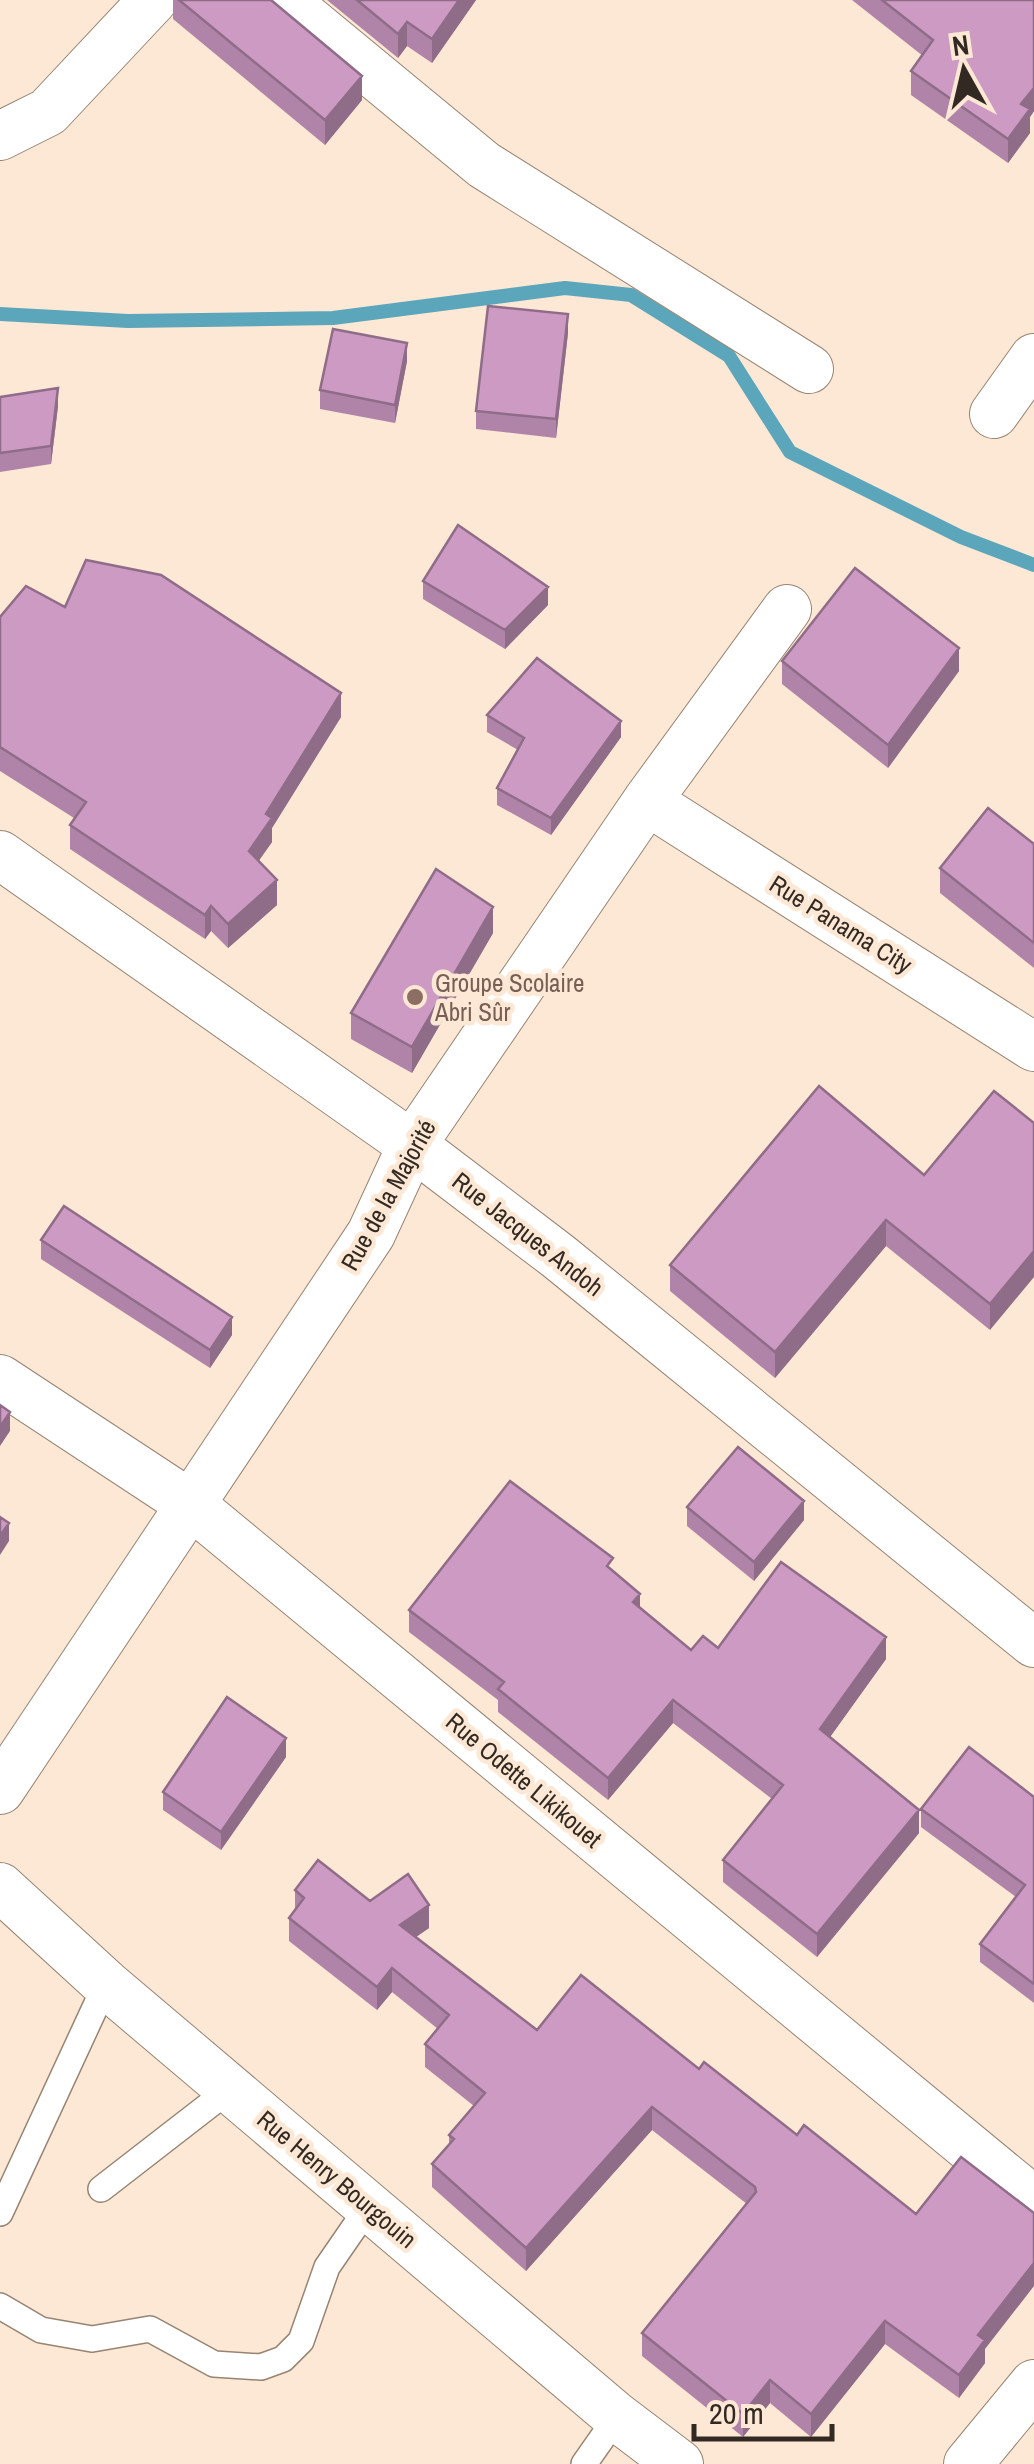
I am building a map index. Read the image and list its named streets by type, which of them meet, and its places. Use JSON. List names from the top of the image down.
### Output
{
  "streets": {
    "street": [
      "Rue Panama City",
      "Rue de la Majorité",
      "Rue Jacques Andoh",
      "Rue Odette Likikouet",
      "Rue Henry Bourgouin"
    ]
  },
  "crossings": [
    ["Rue Panama City", "Rue de la Majorité"],
    ["Rue de la Majorité", "Rue Jacques Andoh"],
    ["Rue de la Majorité", "Rue Odette Likikouet"]
  ],
  "places": ["Groupe Scolaire Abri Sûr"],
  "scale_bar": "20 m",
  "north": "top"
}
